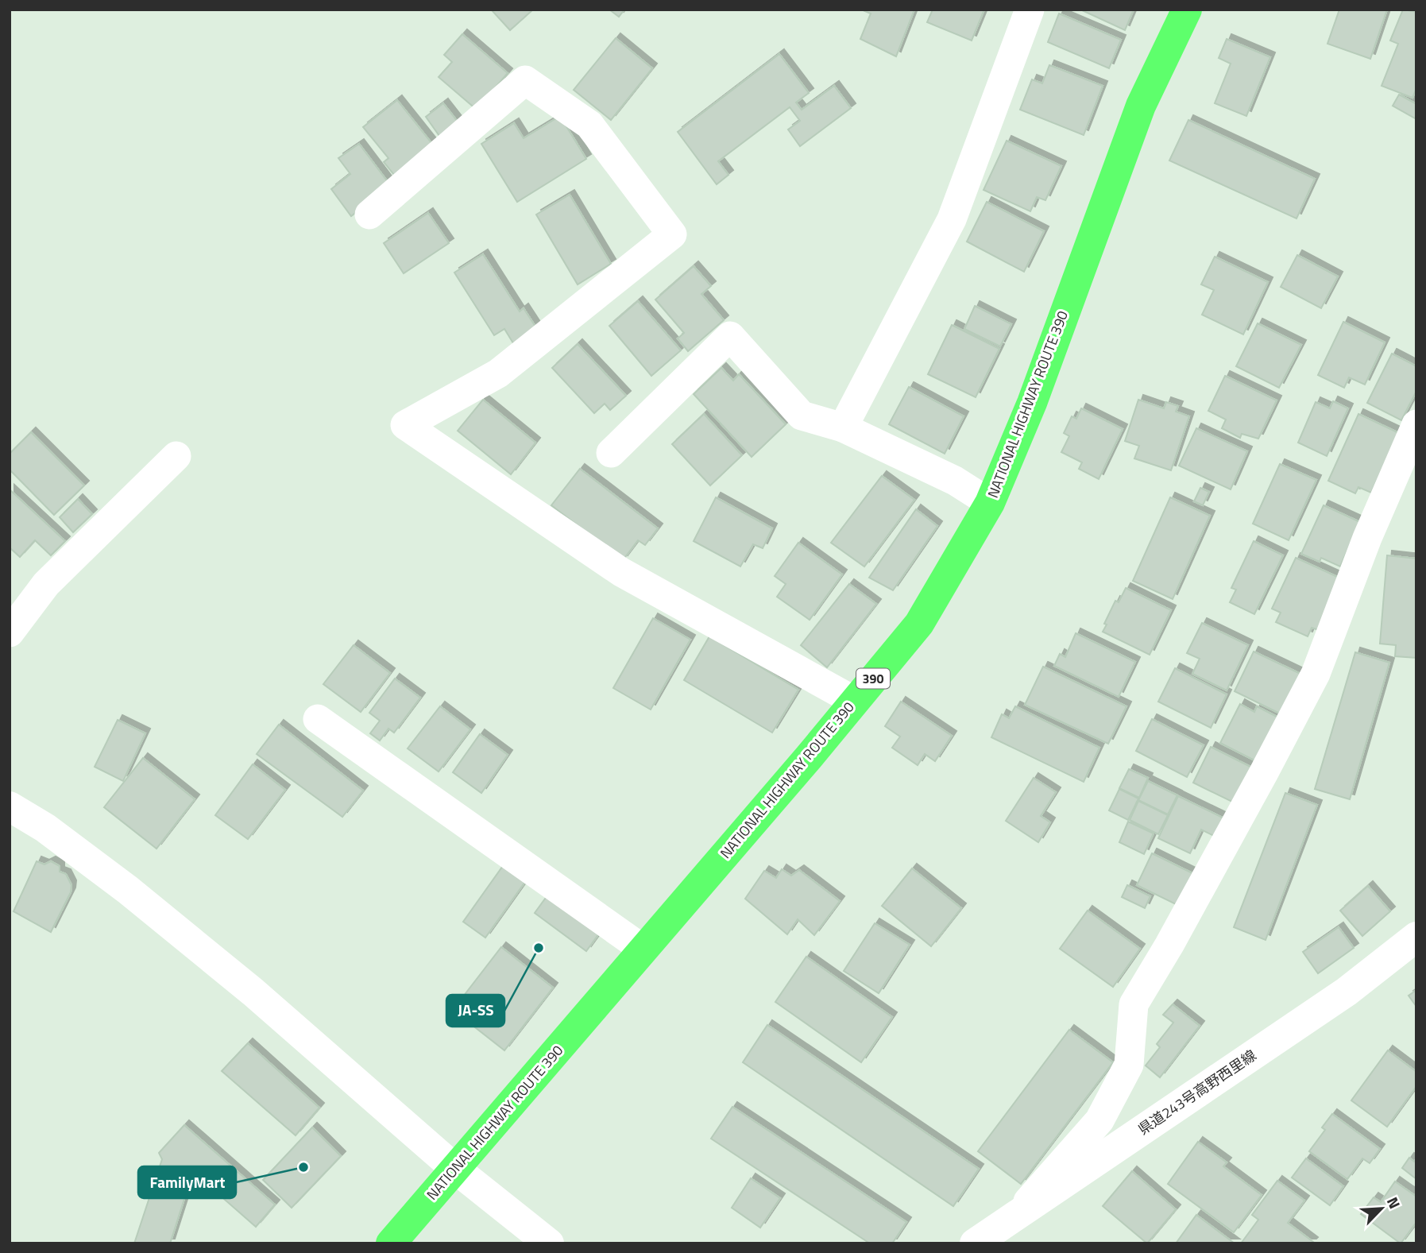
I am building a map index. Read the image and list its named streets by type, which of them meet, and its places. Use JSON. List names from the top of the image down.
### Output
{
  "streets": {
    "highway": ["NATIONAL HIGHWAY ROUTE 390", "390"],
    "street": ["県道243号高野西里線"]
  },
  "places": ["JA-SS", "FamilyMart"],
  "north": "top right"
}
